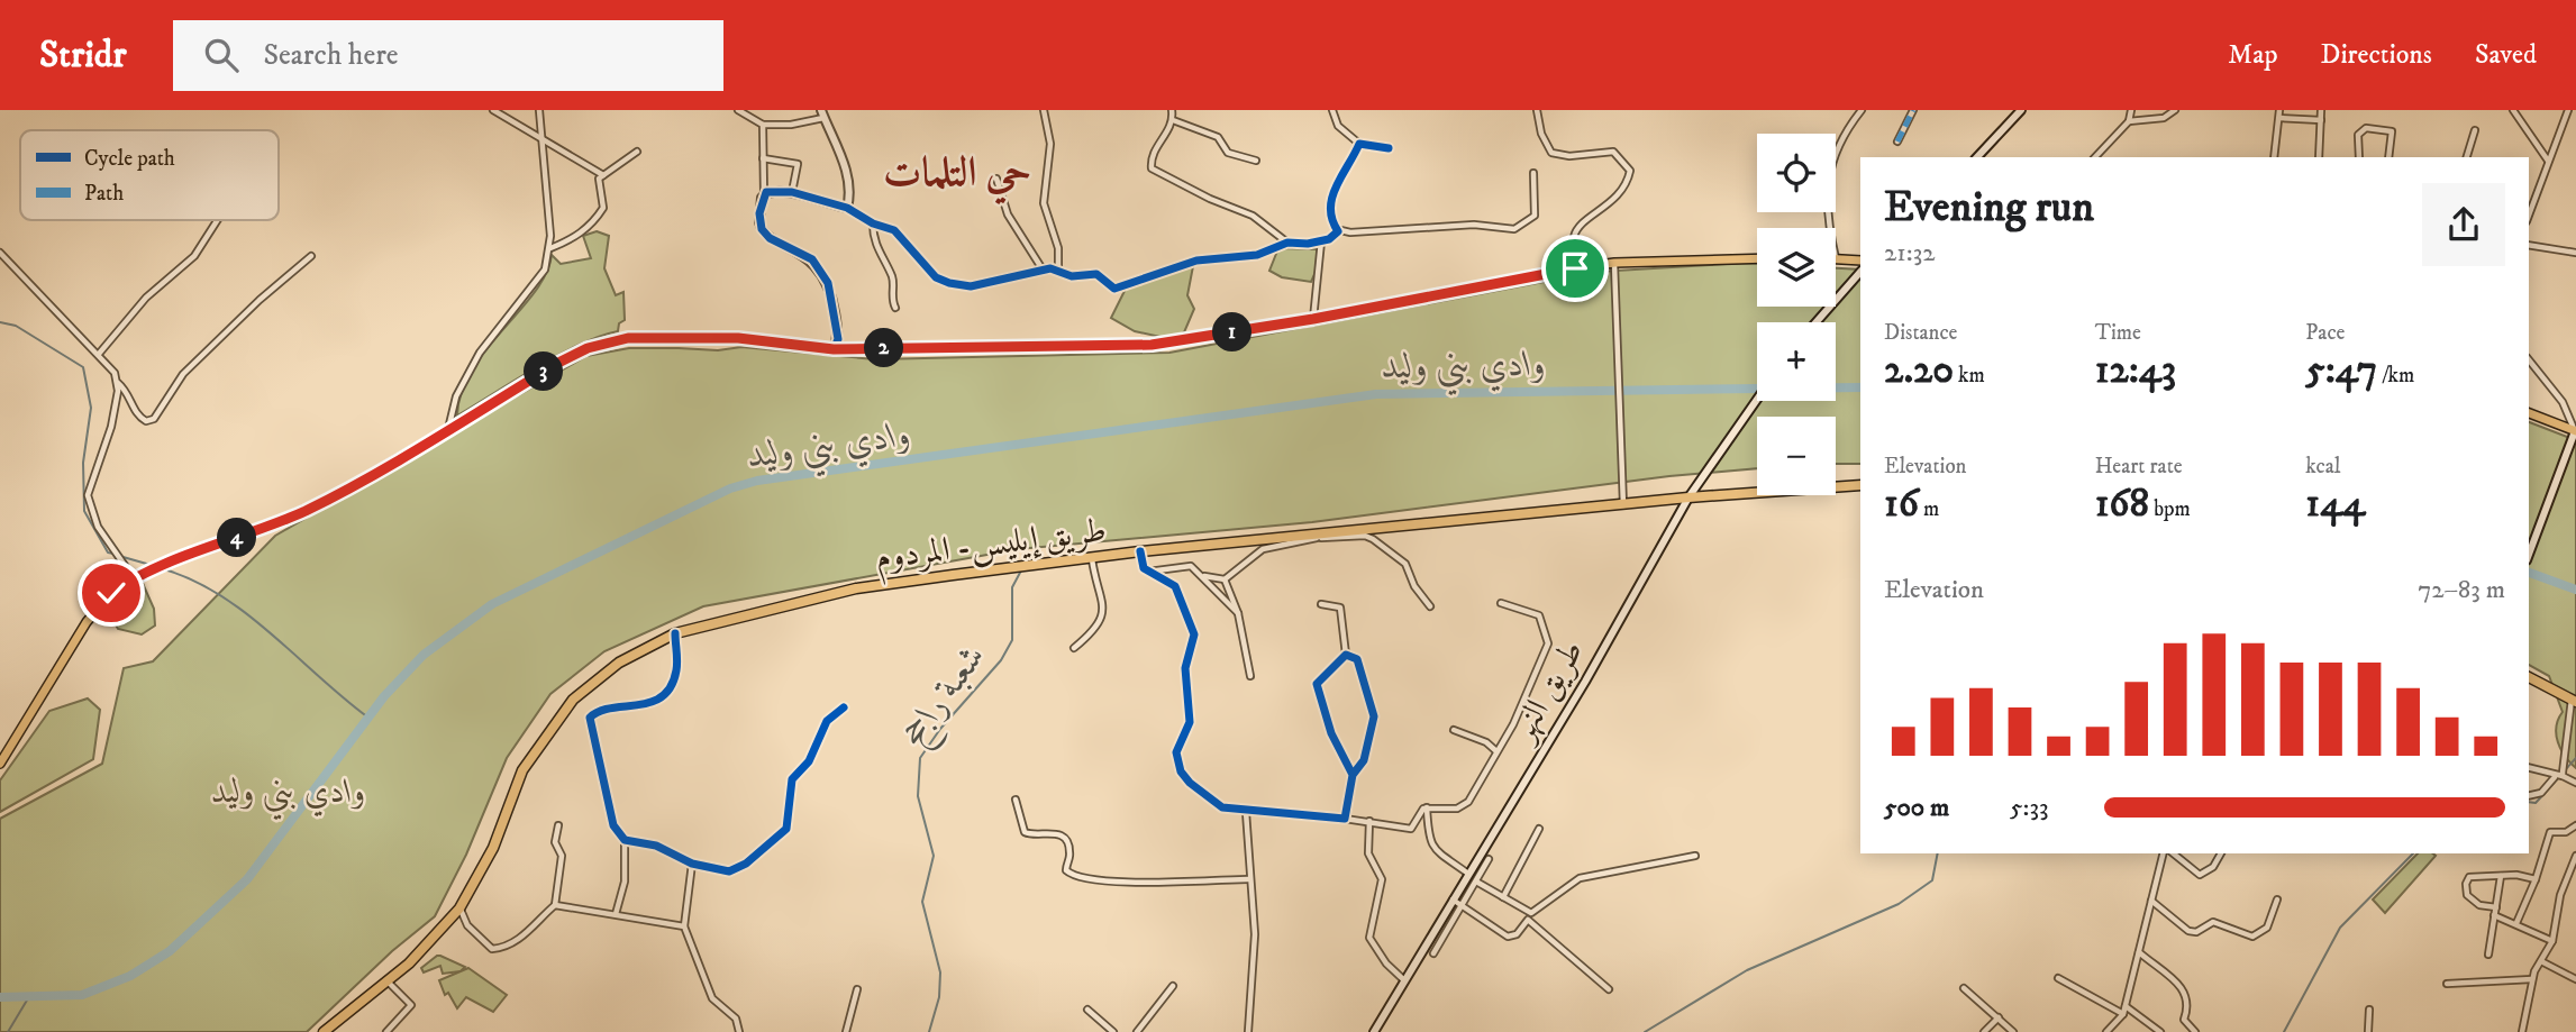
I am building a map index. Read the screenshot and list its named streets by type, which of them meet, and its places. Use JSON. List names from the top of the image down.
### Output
{
  "streets": {
    "highway": ["طريق إيليس- المردوم"],
    "main road": ["طريق النهر"]
  },
  "crossings": [
    ["طريق إيليس- المردوم", "طريق النهر"]
  ],
  "districts": ["حي التلمات"],
  "water": ["وادي بني وليد", "شعبة راجح"],
  "parks": ["وادي بني وليد"],
  "legend": ["Cycle path", "Path"],
  "page": {
    "header": "Stridr",
    "search": "Search here",
    "nav": ["Map", "Directions", "Saved"],
    "map_buttons": ["+", "−"],
    "heading": ["Evening run", "21:32"],
    "stats": [
      ["Distance", "2.20 km"],
      ["Time", "12:43"],
      ["Pace", "5:47 /km"],
      ["Elevation", "16 m"],
      ["Heart rate", "168 bpm"],
      ["kcal", "144"]
    ],
    "pins": [
      "1",
      "2",
      "3",
      "4"
    ],
    "chart": ["Elevation", "72–83 m"],
    "list": [
      {
        "name": "500 m",
        "note": "5:33"
      }
    ]
  }
}
